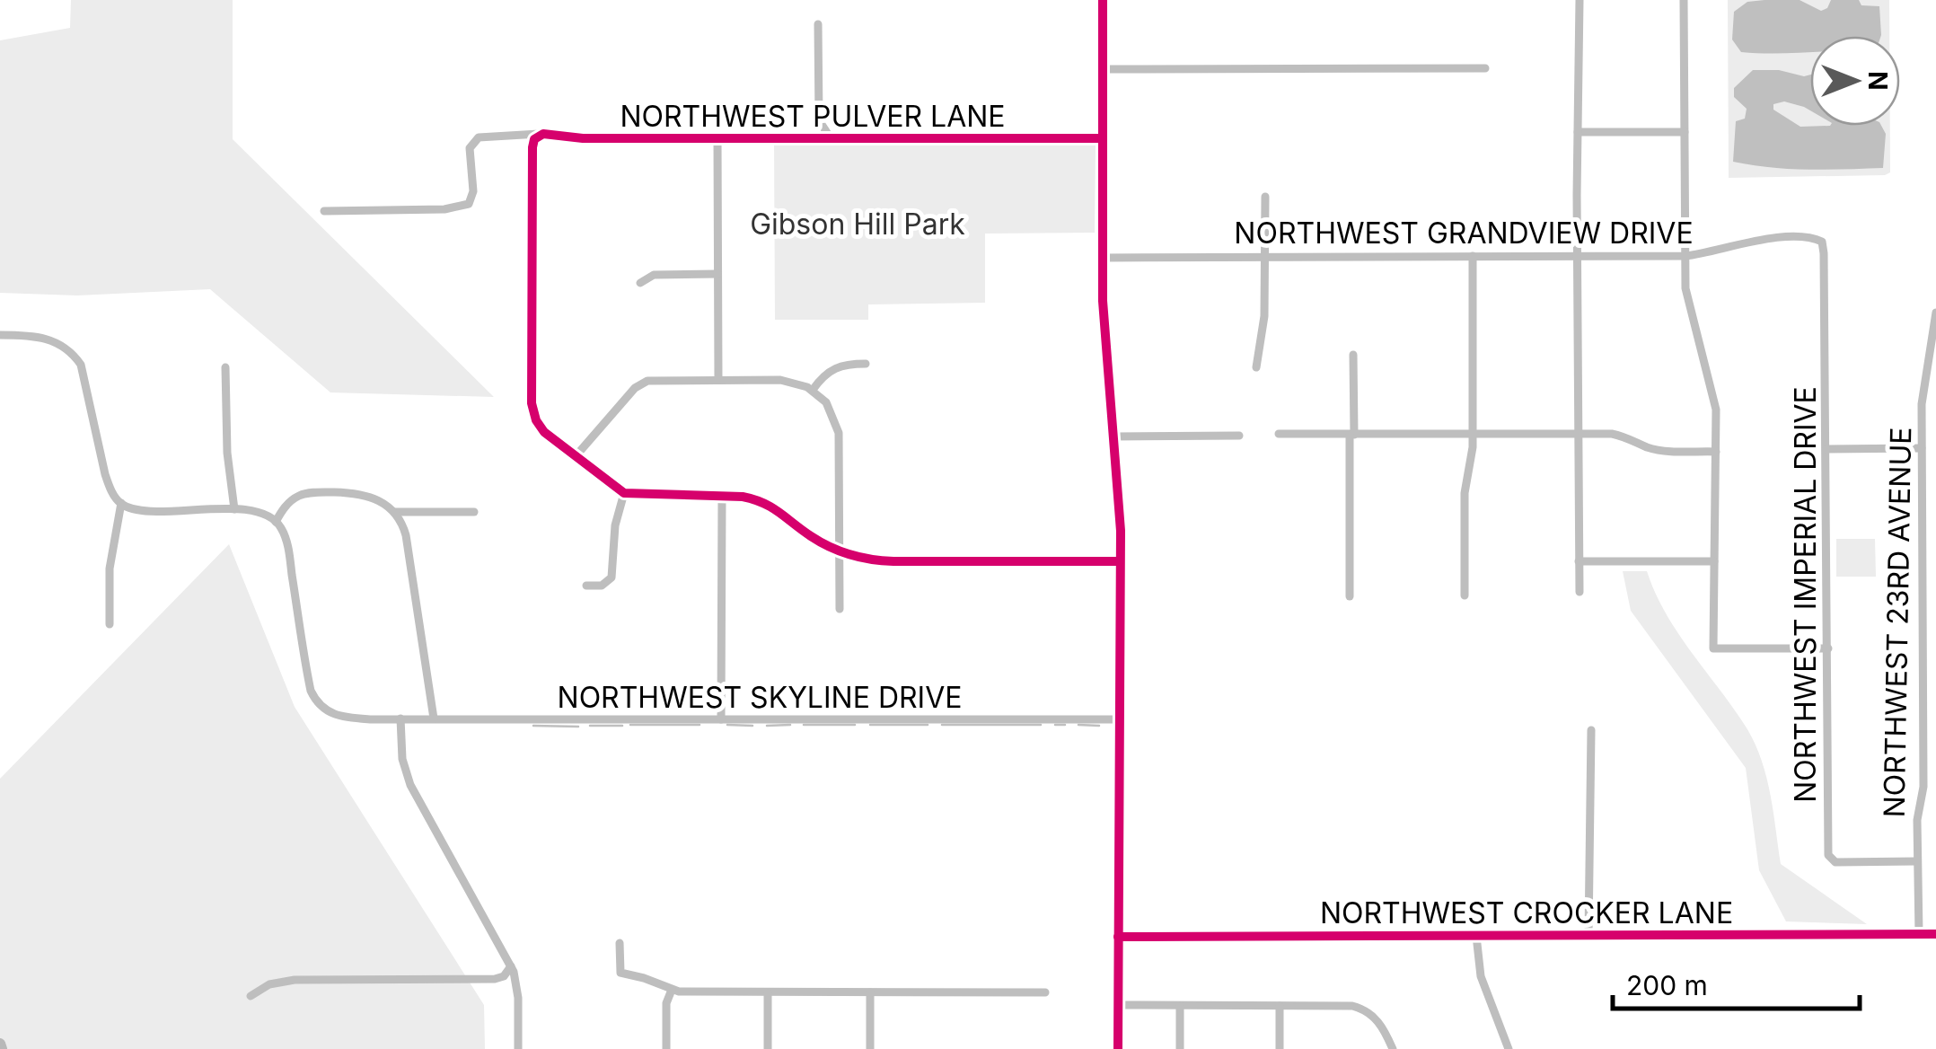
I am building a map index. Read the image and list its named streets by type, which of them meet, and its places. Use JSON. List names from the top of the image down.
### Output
{
  "streets": {
    "main road": ["NORTHWEST CROCKER LANE"],
    "street": [
      "NORTHWEST PULVER LANE",
      "NORTHWEST GRANDVIEW DRIVE",
      "NORTHWEST IMPERIAL DRIVE",
      "NORTHWEST 23RD AVENUE",
      "NORTHWEST SKYLINE DRIVE"
    ]
  },
  "crossings": [
    ["NORTHWEST GRANDVIEW DRIVE", "NORTHWEST IMPERIAL DRIVE"],
    ["NORTHWEST IMPERIAL DRIVE", "NORTHWEST 23RD AVENUE"],
    ["NORTHWEST 23RD AVENUE", "NORTHWEST CROCKER LANE"]
  ],
  "parks": ["Gibson Hill Park"],
  "scale_bar": "200 m",
  "north": "right"
}
